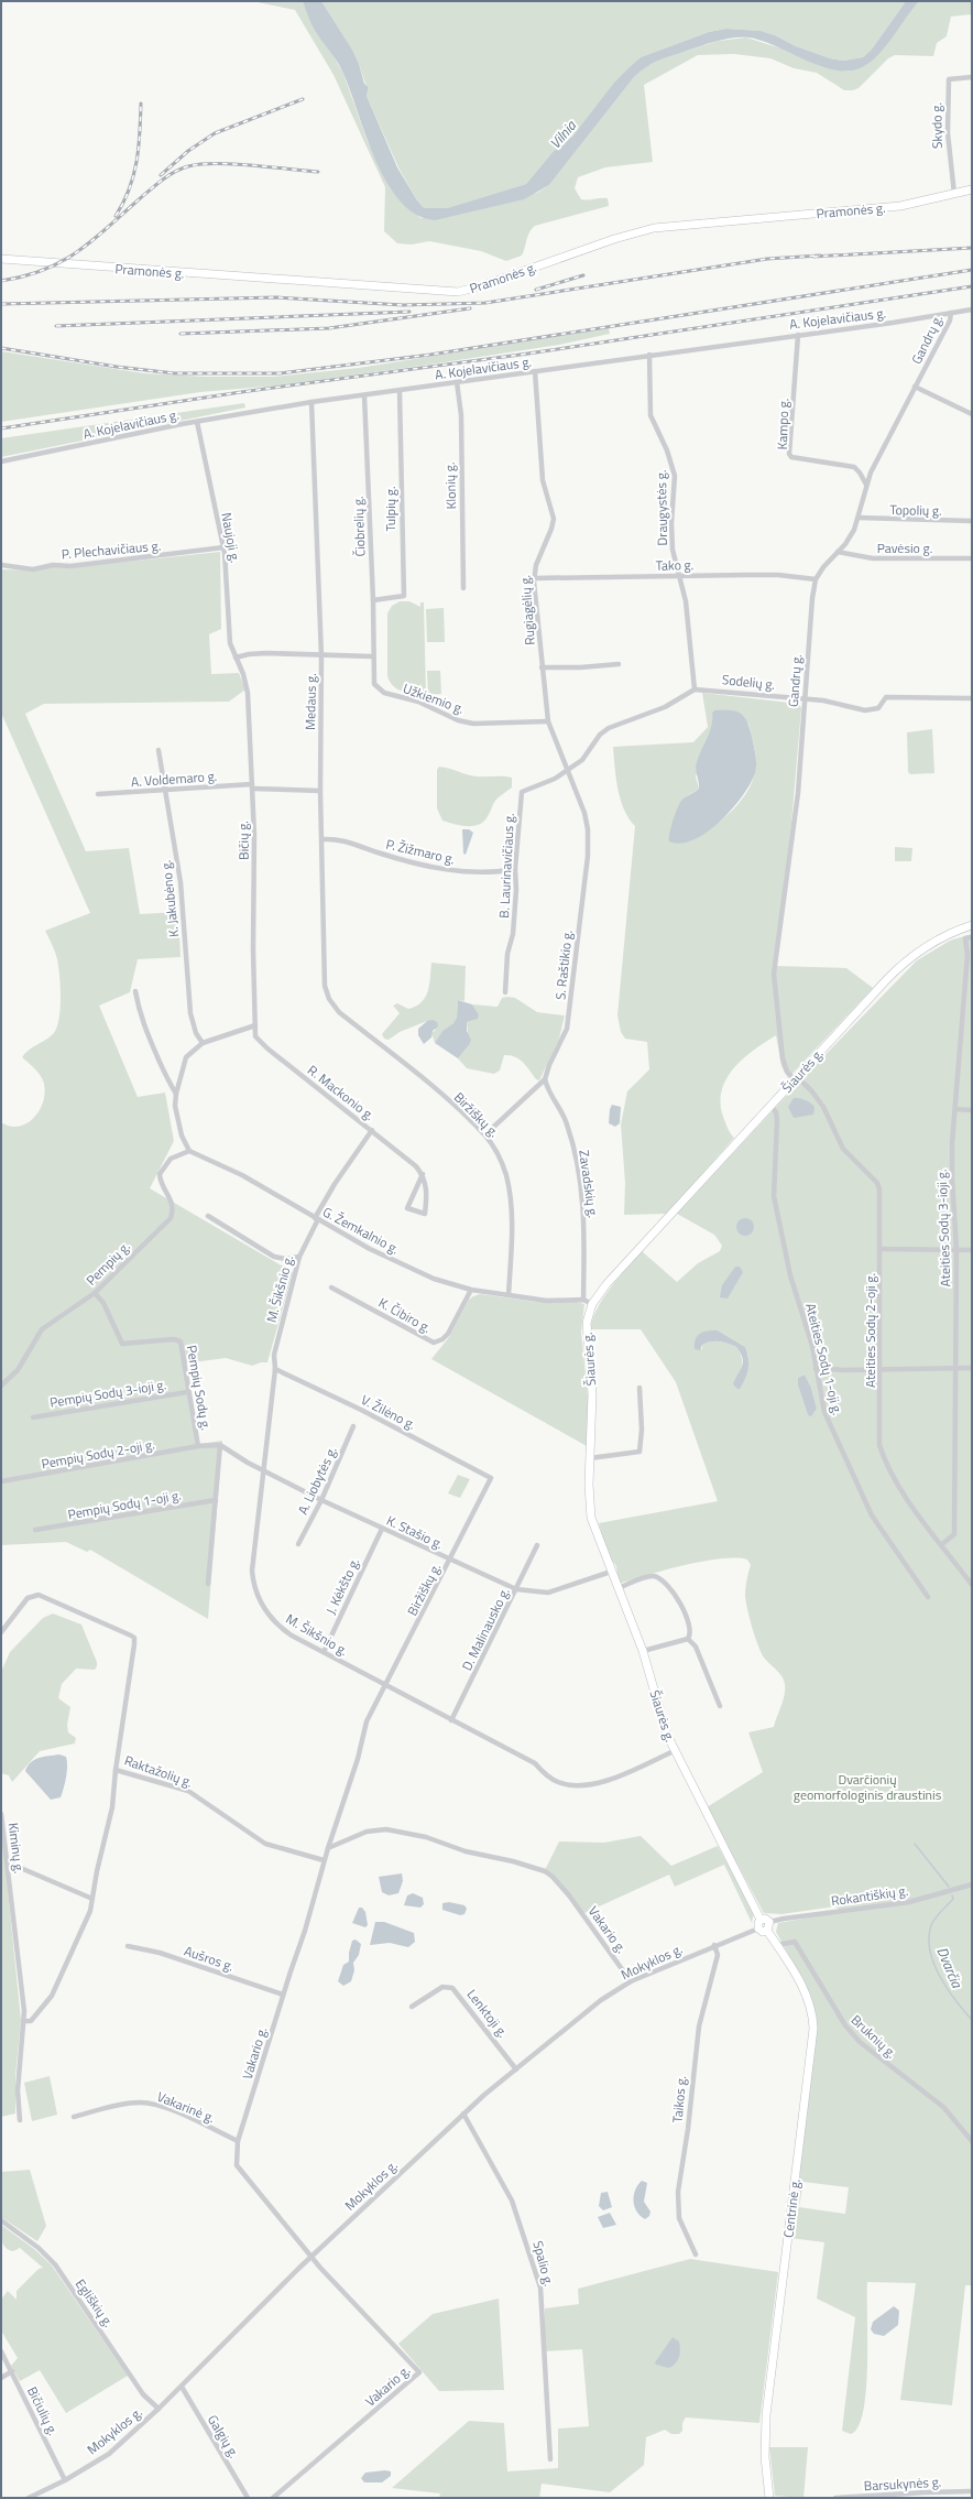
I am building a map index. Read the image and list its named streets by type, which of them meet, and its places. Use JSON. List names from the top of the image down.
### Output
{
  "streets": {
    "main road": ["Pramonės g.", "Šiaurės g.", "Centrinė g."],
    "street": [
      "Skydo g.",
      "A. Kojelavičiaus g.",
      "Gandrų g.",
      "Kampo g.",
      "Klonių g.",
      "Draugystės g.",
      "Tulpių g.",
      "Topolių g.",
      "Čiobrelių g.",
      "Naujoji g.",
      "Pavėsio g.",
      "P. Plechavičiaus g.",
      "Tako g.",
      "Rugiagėlių g.",
      "Sodelių g.",
      "Užkiemio g.",
      "Medaus g.",
      "A. Voldemaro g.",
      "Bičių g.",
      "P. Žižmaro g.",
      "B. Laurinavičiaus g.",
      "K. Jakubėno g.",
      "S. Raštikio g.",
      "R. Mackonio g.",
      "Biržiškų g.",
      "Zavadskių g.",
      "Ateities Sodų 3-ioji g.",
      "G. Žemkalnio g.",
      "Pempių g.",
      "M. Šikšnio g.",
      "K. Čibiro g.",
      "Ateities Sodų 2-oji g.",
      "Ateities Sodų 1-oji g.",
      "Pempių Sodų g.",
      "Pempių Sodų 3-ioji g.",
      "V. Žilėno g.",
      "Pempių Sodų 2-oji g.",
      "A. Liobytės g.",
      "Pempių Sodų 1-oji g.",
      "K. Stašio g.",
      "J. Kėkšto g.",
      "D. Malinausko g.",
      "Raktažolių g.",
      "Kiminų g.",
      "Rokantiškių g.",
      "Vakario g.",
      "Aušros g.",
      "Mokyklos g.",
      "Lenktoji g.",
      "Bruknių g.",
      "Taikos g.",
      "Vakarinė g.",
      "Spalio g.",
      "Egliškių g.",
      "Bičiulių g.",
      "Galgių g.",
      "Barsukynės g."
    ]
  },
  "crossings": [
    ["Skydo g.", "Pramonės g."],
    ["A. Kojelavičiaus g.", "Gandrų g."],
    ["A. Kojelavičiaus g.", "Kampo g."],
    ["A. Kojelavičiaus g.", "Klonių g."],
    ["A. Kojelavičiaus g.", "Draugystės g."],
    ["A. Kojelavičiaus g.", "Tulpių g."],
    ["A. Kojelavičiaus g.", "Čiobrelių g."],
    ["A. Kojelavičiaus g.", "Naujoji g."],
    ["A. Kojelavičiaus g.", "Rugiagėlių g."],
    ["A. Kojelavičiaus g.", "Medaus g."],
    ["Gandrų g.", "Kampo g."],
    ["Gandrų g.", "Topolių g."],
    ["Gandrų g.", "Pavėsio g."],
    ["Gandrų g.", "Tako g."],
    ["Gandrų g.", "Sodelių g."],
    ["Gandrų g.", "Šiaurės g."],
    ["Gandrų g.", "Ateities Sodų 2-oji g."],
    ["Draugystės g.", "Tako g."],
    ["Draugystės g.", "Sodelių g."],
    ["Tulpių g.", "Čiobrelių g."],
    ["Čiobrelių g.", "Užkiemio g."],
    ["Naujoji g.", "P. Plechavičiaus g."],
    ["Naujoji g.", "Bičių g."],
    ["Tako g.", "Rugiagėlių g."],
    ["Rugiagėlių g.", "Užkiemio g."],
    ["Rugiagėlių g.", "B. Laurinavičiaus g."],
    ["Rugiagėlių g.", "S. Raštikio g."],
    ["Medaus g.", "A. Voldemaro g."],
    ["Medaus g.", "P. Žižmaro g."],
    ["Medaus g.", "Biržiškų g."],
    ["A. Voldemaro g.", "Bičių g."],
    ["A. Voldemaro g.", "K. Jakubėno g."],
    ["Bičių g.", "R. Mackonio g."],
    ["P. Žižmaro g.", "B. Laurinavičiaus g."],
    ["B. Laurinavičiaus g.", "S. Raštikio g."],
    ["S. Raštikio g.", "Biržiškų g."],
    ["S. Raštikio g.", "Zavadskių g."],
    ["Šiaurės g.", "G. Žemkalnio g."],
    ["Šiaurės g.", "M. Šikšnio g."],
    ["Šiaurės g.", "Ateities Sodų 2-oji g."],
    ["Šiaurės g.", "Ateities Sodų 1-oji g."],
    ["Šiaurės g.", "K. Stašio g."],
    ["Šiaurės g.", "Rokantiškių g."],
    ["Šiaurės g.", "Mokyklos g."],
    ["Šiaurės g.", "Centrinė g."],
    ["R. Mackonio g.", "M. Šikšnio g."],
    ["Biržiškų g.", "G. Žemkalnio g."],
    ["Biržiškų g.", "M. Šikšnio g."],
    ["Biržiškų g.", "V. Žilėno g."],
    ["Biržiškų g.", "K. Stašio g."],
    ["Biržiškų g.", "Vakario g."],
    ["Zavadskių g.", "G. Žemkalnio g."],
    ["Ateities Sodų 3-ioji g.", "Ateities Sodų 2-oji g."],
    ["G. Žemkalnio g.", "Pempių g."],
    ["G. Žemkalnio g.", "M. Šikšnio g."],
    ["G. Žemkalnio g.", "K. Čibiro g."],
    ["Pempių g.", "Pempių Sodų g."],
    ["M. Šikšnio g.", "V. Žilėno g."],
    ["M. Šikšnio g.", "K. Stašio g."],
    ["M. Šikšnio g.", "J. Kėkšto g."],
    ["M. Šikšnio g.", "D. Malinausko g."],
    ["Pempių Sodų g.", "Pempių Sodų 3-ioji g."],
    ["Pempių Sodų g.", "Pempių Sodų 2-oji g."],
    ["Pempių Sodų g.", "Pempių Sodų 1-oji g."],
    ["Pempių Sodų g.", "K. Stašio g."],
    ["A. Liobytės g.", "K. Stašio g."],
    ["K. Stašio g.", "J. Kėkšto g."],
    ["K. Stašio g.", "D. Malinausko g."],
    ["Raktažolių g.", "Vakario g."],
    ["Rokantiškių g.", "Mokyklos g."],
    ["Rokantiškių g.", "Centrinė g."],
    ["Vakario g.", "Aušros g."],
    ["Vakario g.", "Mokyklos g."],
    ["Vakario g.", "Vakarinė g."],
    ["Mokyklos g.", "Lenktoji g."],
    ["Mokyklos g.", "Taikos g."],
    ["Mokyklos g.", "Centrinė g."],
    ["Mokyklos g.", "Spalio g."],
    ["Mokyklos g.", "Egliškių g."],
    ["Mokyklos g.", "Bičiulių g."],
    ["Mokyklos g.", "Galgių g."],
    ["Bruknių g.", "Centrinė g."]
  ],
  "water": ["Vilnia", "Dvarčia"],
  "parks": ["Dvarčionių geomorfologinis draustinis"]
}
